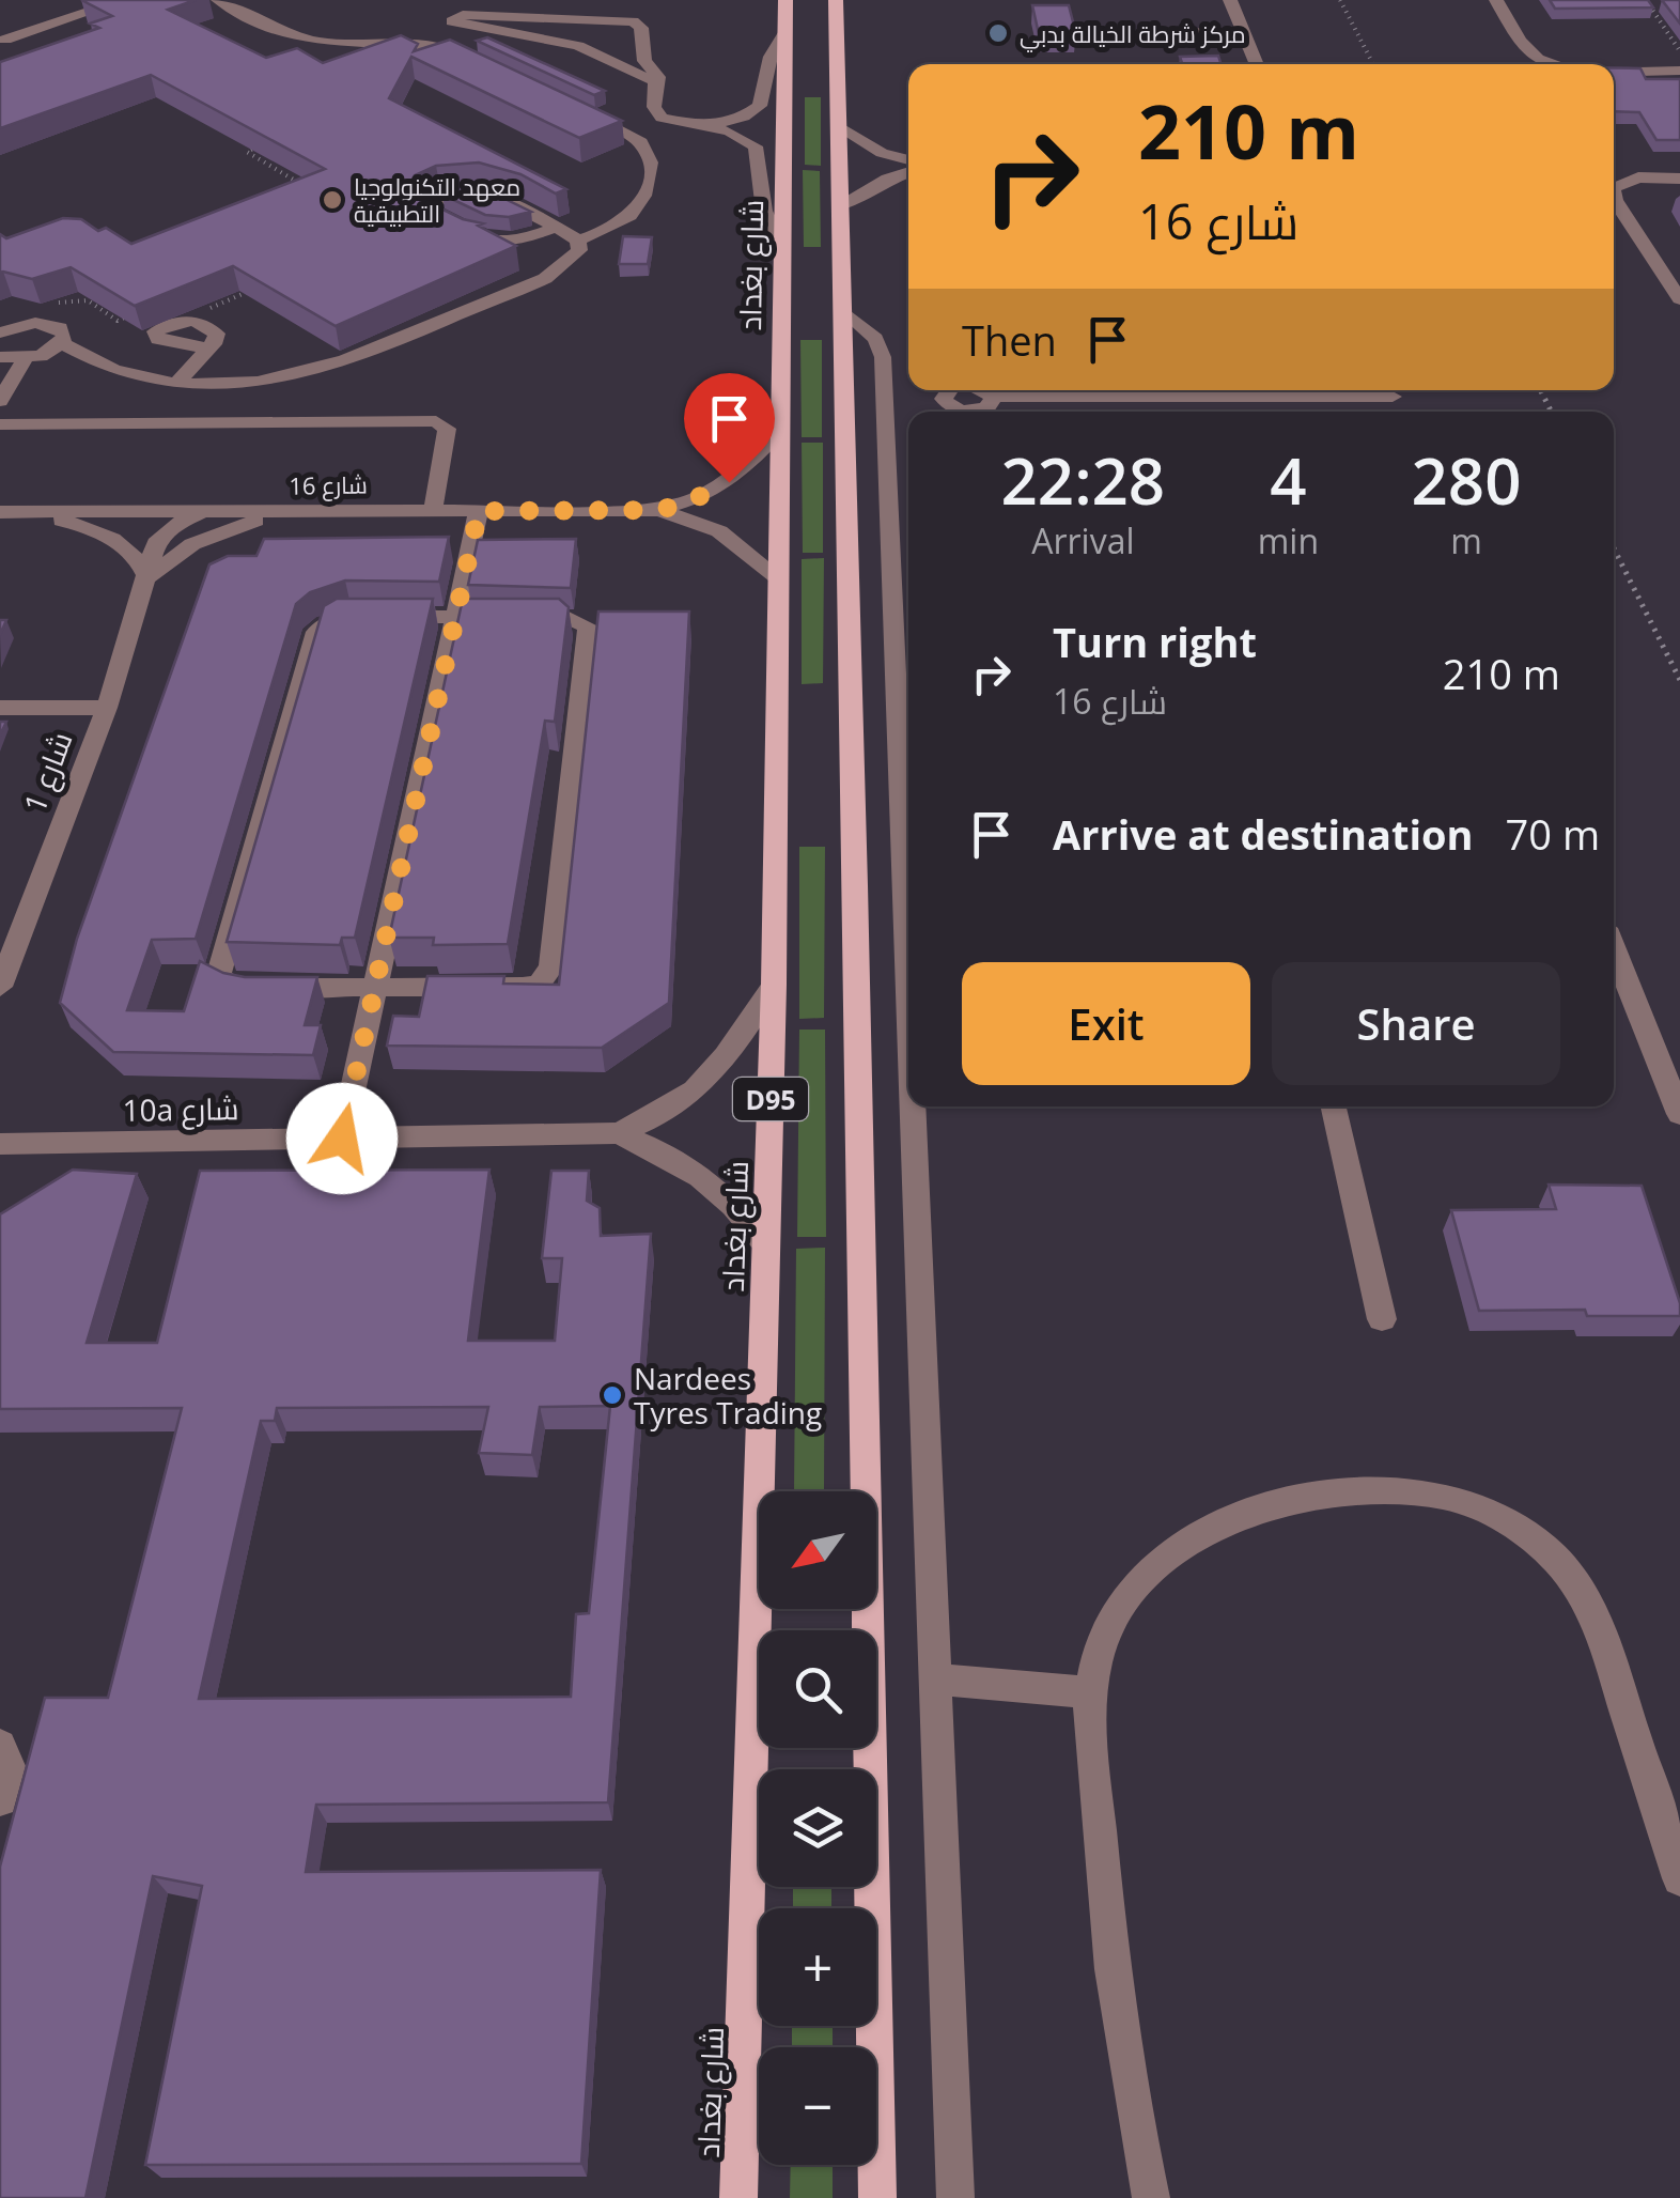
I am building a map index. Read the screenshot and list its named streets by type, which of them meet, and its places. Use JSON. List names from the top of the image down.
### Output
{
  "streets": {
    "main road": ["شارع بغداد", "D95"],
    "street": ["شارع 16", "شارع 1", "10a شارع"]
  },
  "crossings": [
    ["شارع بغداد", "شارع 16"],
    ["شارع بغداد", "10a شارع"],
    ["شارع 16", "شارع 1"]
  ],
  "places": ["مركز شرطة الخيالة بدبي", "معهد التكنولوجيا التطبيقية", "Nardees Tyres Trading"],
  "north": "bottom left",
  "page": {
    "turn": ["210 m", "شارع 16"],
    "then": "Then",
    "eta": [
      "22:28",
      "Arrival",
      "4",
      "min",
      "280",
      "m"
    ],
    "list": [
      {
        "name": "Turn right",
        "note": "شارع 16",
        "value": "210 m"
      },
      {
        "name": "Arrive at destination",
        "value": "70 m"
      }
    ],
    "buttons": ["Exit", "Share"],
    "map_buttons": ["+", "−"]
  }
}
